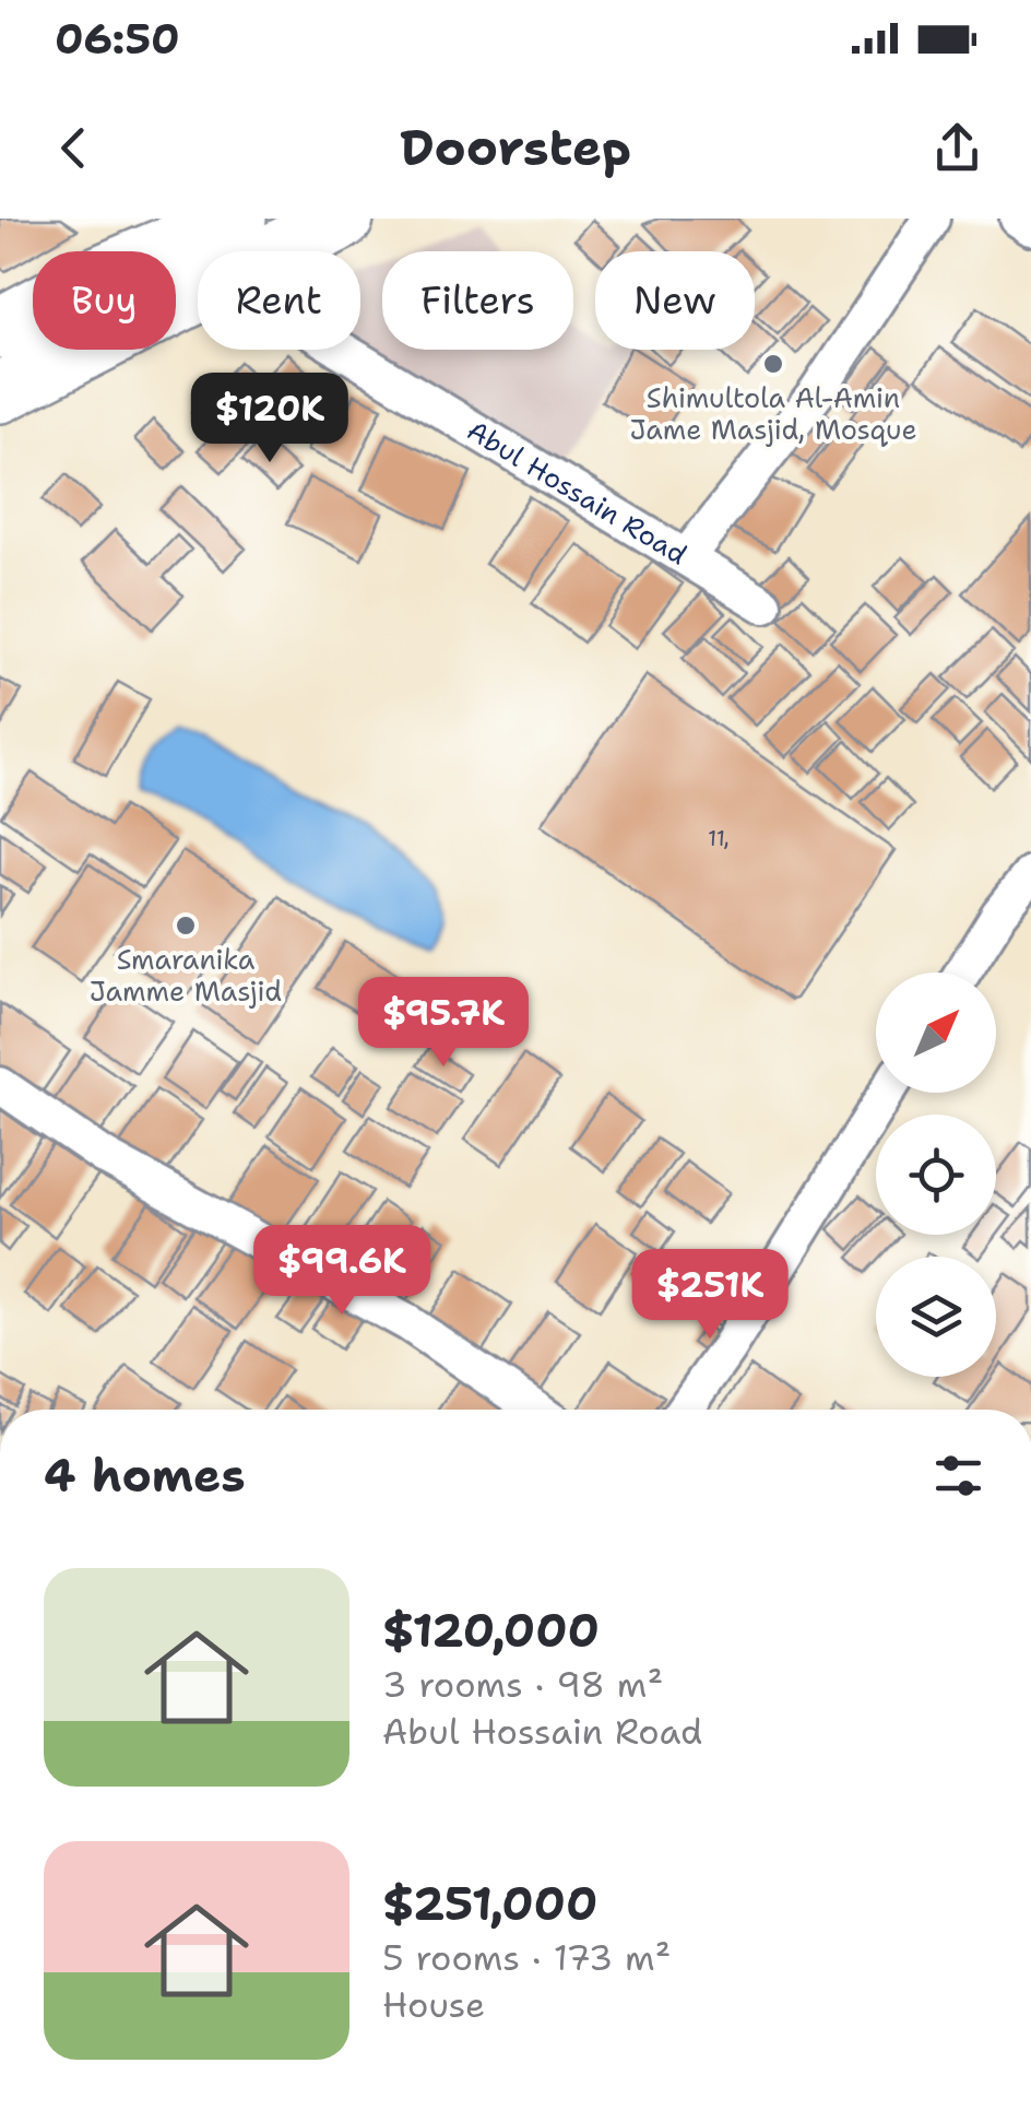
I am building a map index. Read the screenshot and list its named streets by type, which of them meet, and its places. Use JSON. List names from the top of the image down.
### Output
{
  "streets": {
    "street": ["Abul Hossain Road"]
  },
  "places": ["Shimultola Al-Amin Jame Masjid, Mosque", "Smaranika Jamme Masjid"],
  "house_numbers": ["11,"],
  "north": "top right",
  "page": {
    "status": "06:50",
    "header": "Doorstep",
    "chip": [
      "Buy",
      "Rent",
      "Filters",
      "New"
    ],
    "price": [
      "$120K",
      "$95.7K",
      "$99.6K",
      "$251K"
    ],
    "heading": "4 homes",
    "list": [
      {
        "name": "$120,000",
        "note": "3 rooms · 98 m² · Abul Hossain Road"
      },
      {
        "name": "$251,000",
        "note": "5 rooms · 173 m² · House"
      }
    ]
  }
}
